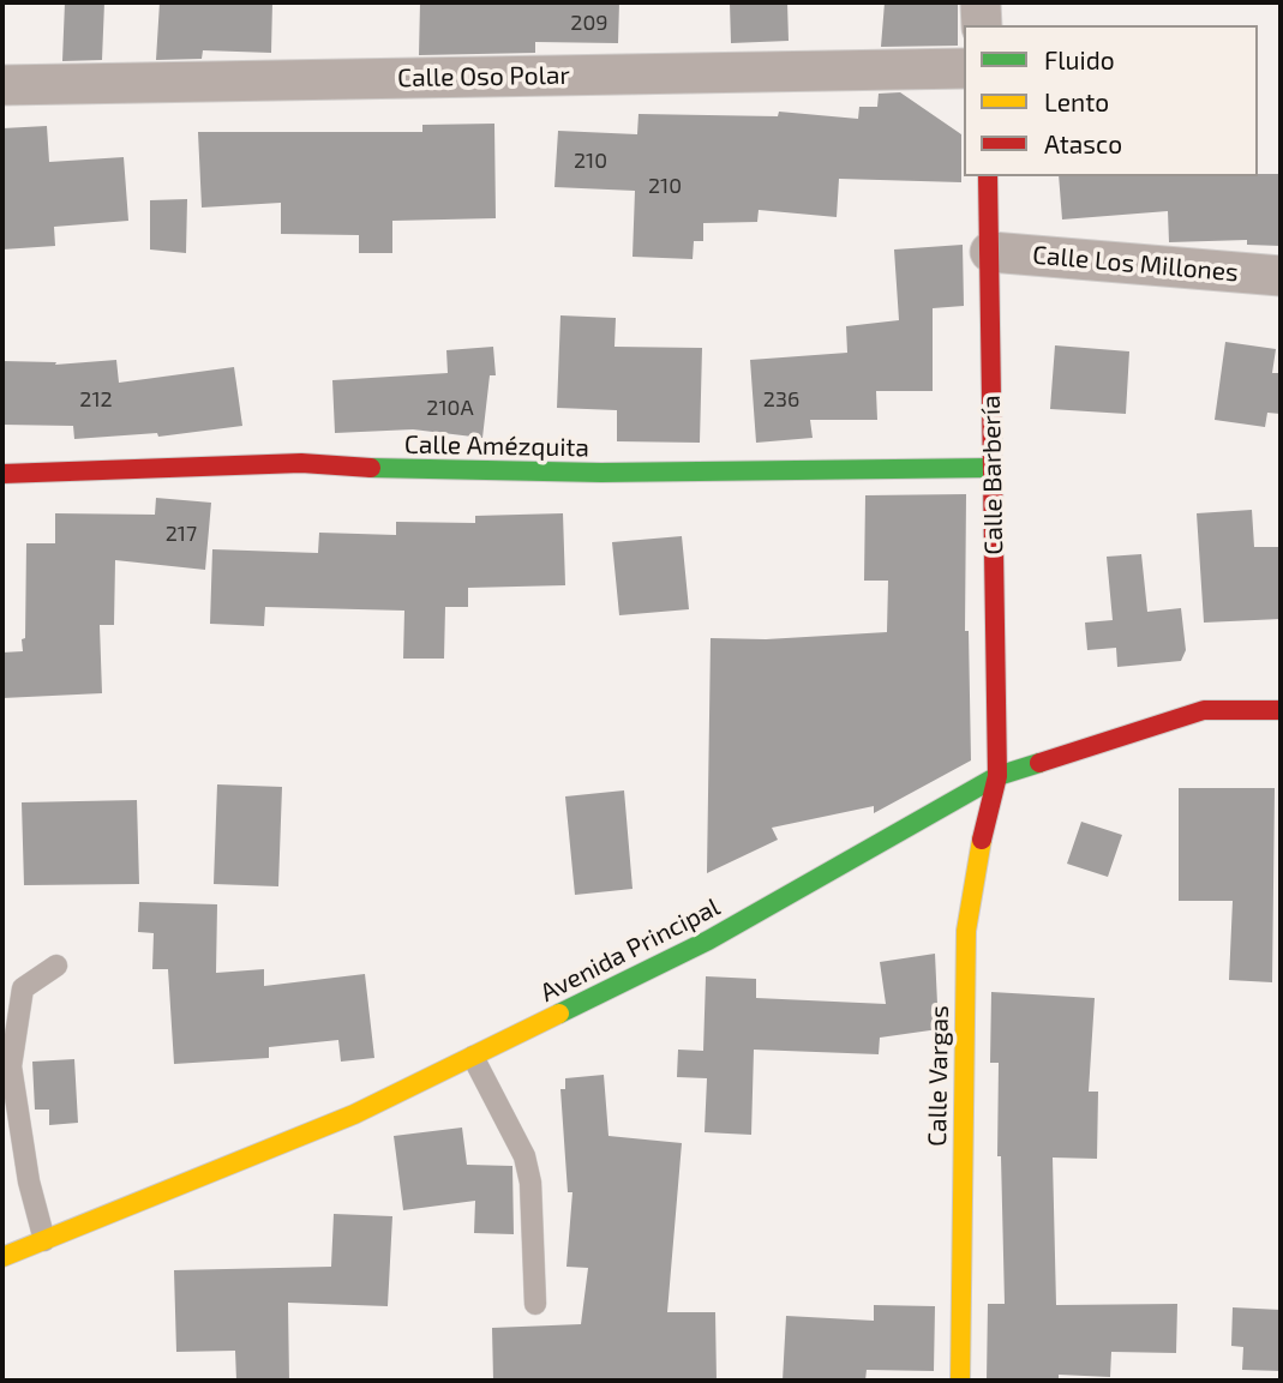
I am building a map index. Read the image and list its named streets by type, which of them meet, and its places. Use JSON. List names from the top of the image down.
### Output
{
  "streets": {
    "street": [
      "Calle Oso Polar",
      "Calle Los Millones",
      "Calle Amézquita",
      "Calle Barbería",
      "Avenida Principal",
      "Calle Vargas"
    ]
  },
  "crossings": [
    ["Calle Los Millones", "Calle Barbería"],
    ["Calle Amézquita", "Calle Barbería"],
    ["Calle Barbería", "Avenida Principal"],
    ["Calle Barbería", "Calle Vargas"],
    ["Avenida Principal", "Calle Vargas"]
  ],
  "house_numbers": [
    "209",
    "210",
    "210",
    "212",
    "236",
    "210A",
    "217"
  ],
  "legend": ["Fluido", "Lento", "Atasco"]
}
